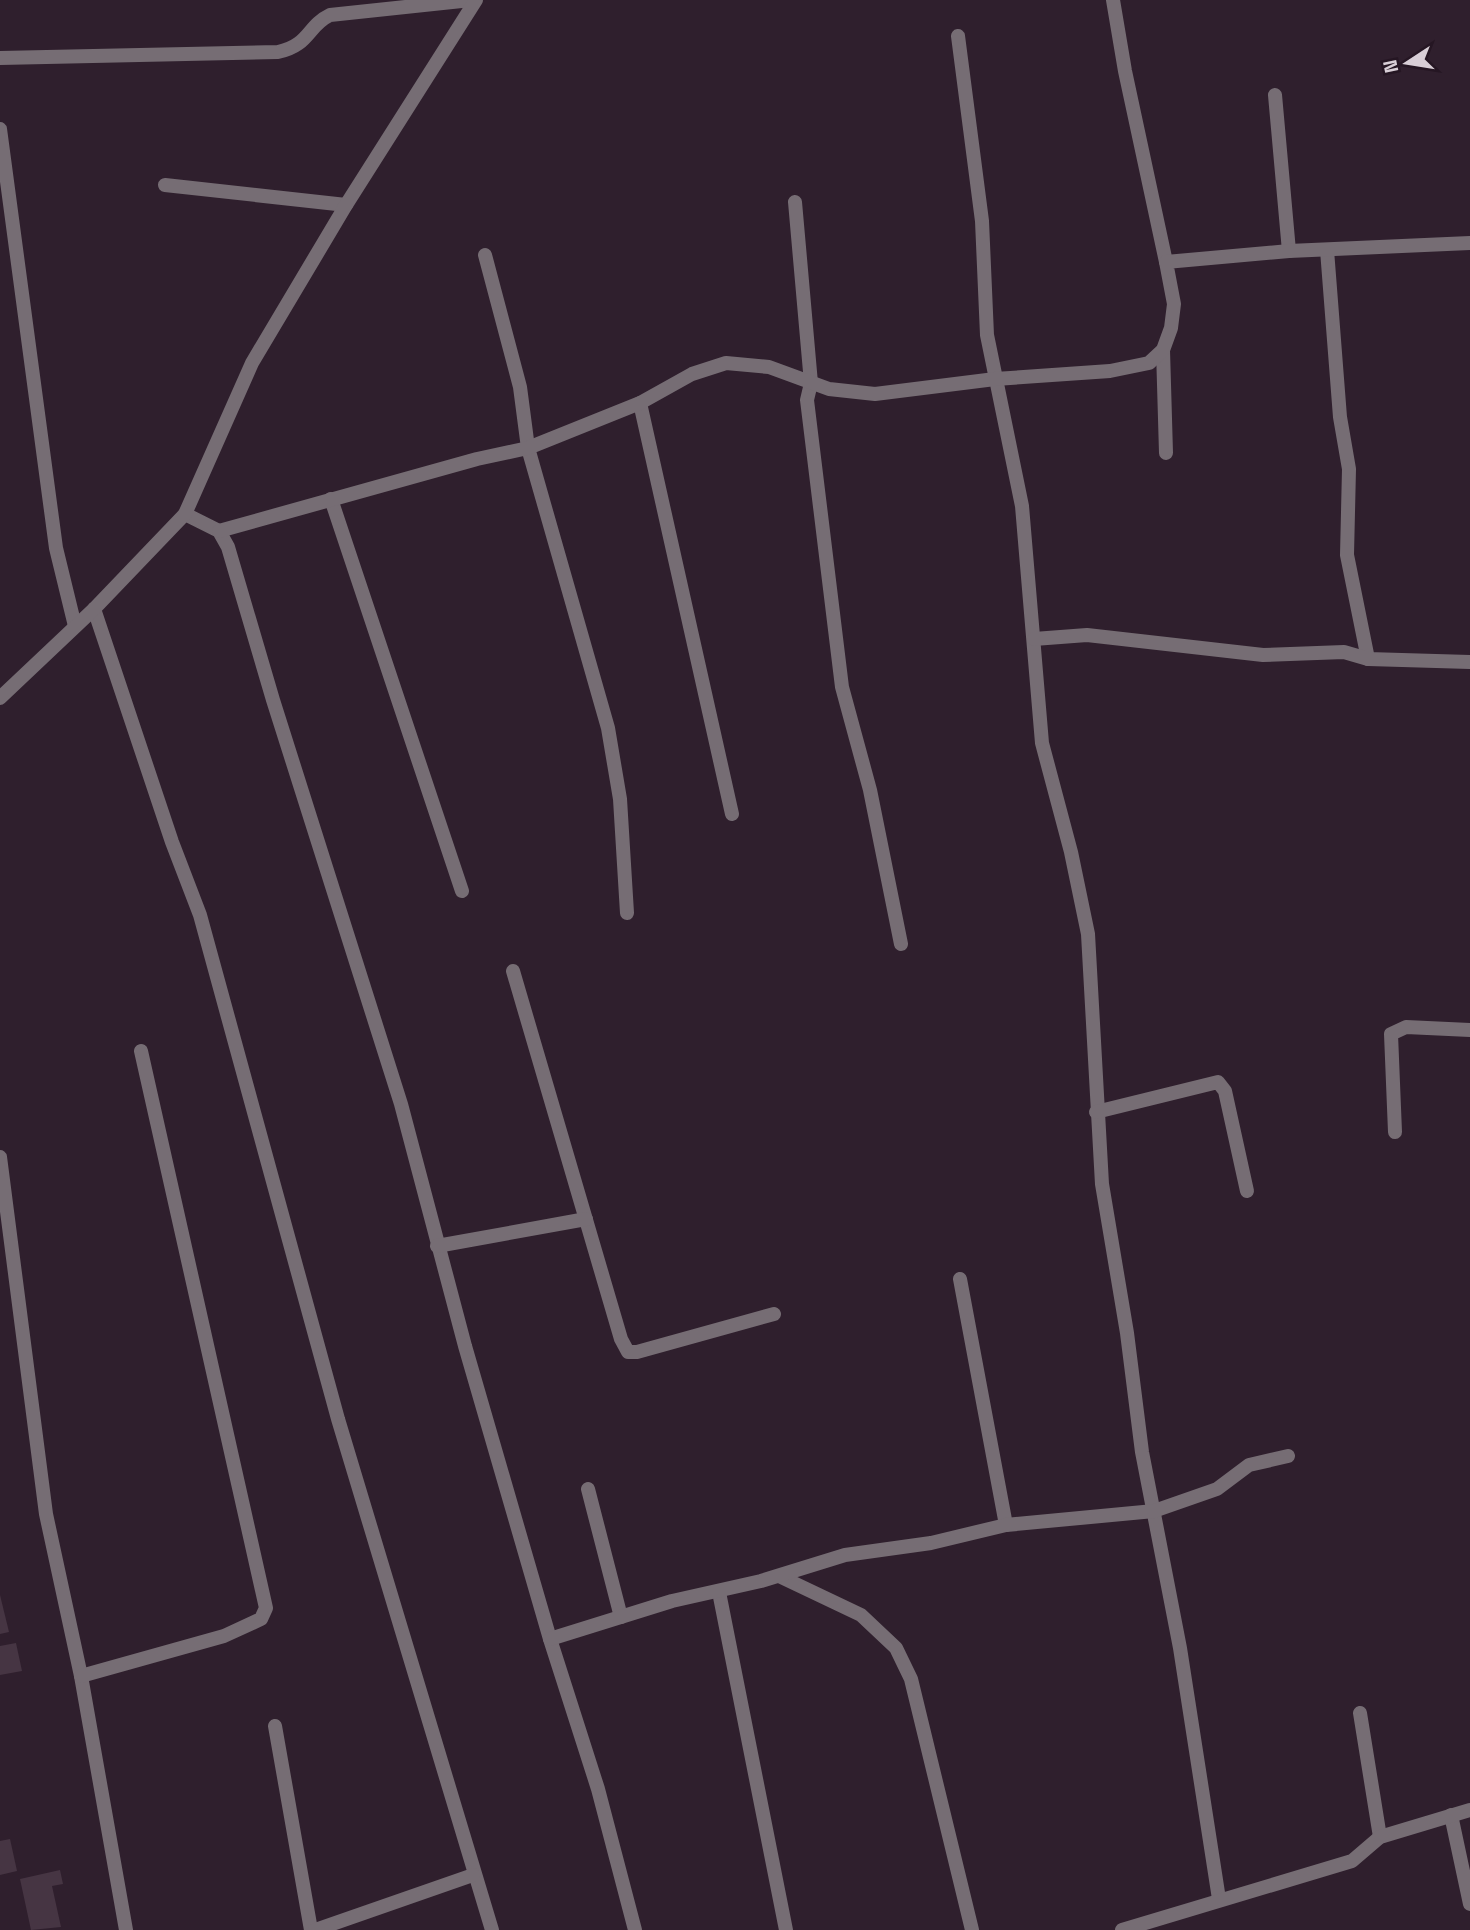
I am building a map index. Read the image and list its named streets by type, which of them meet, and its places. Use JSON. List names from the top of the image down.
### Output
{
  "north": "left"
}
